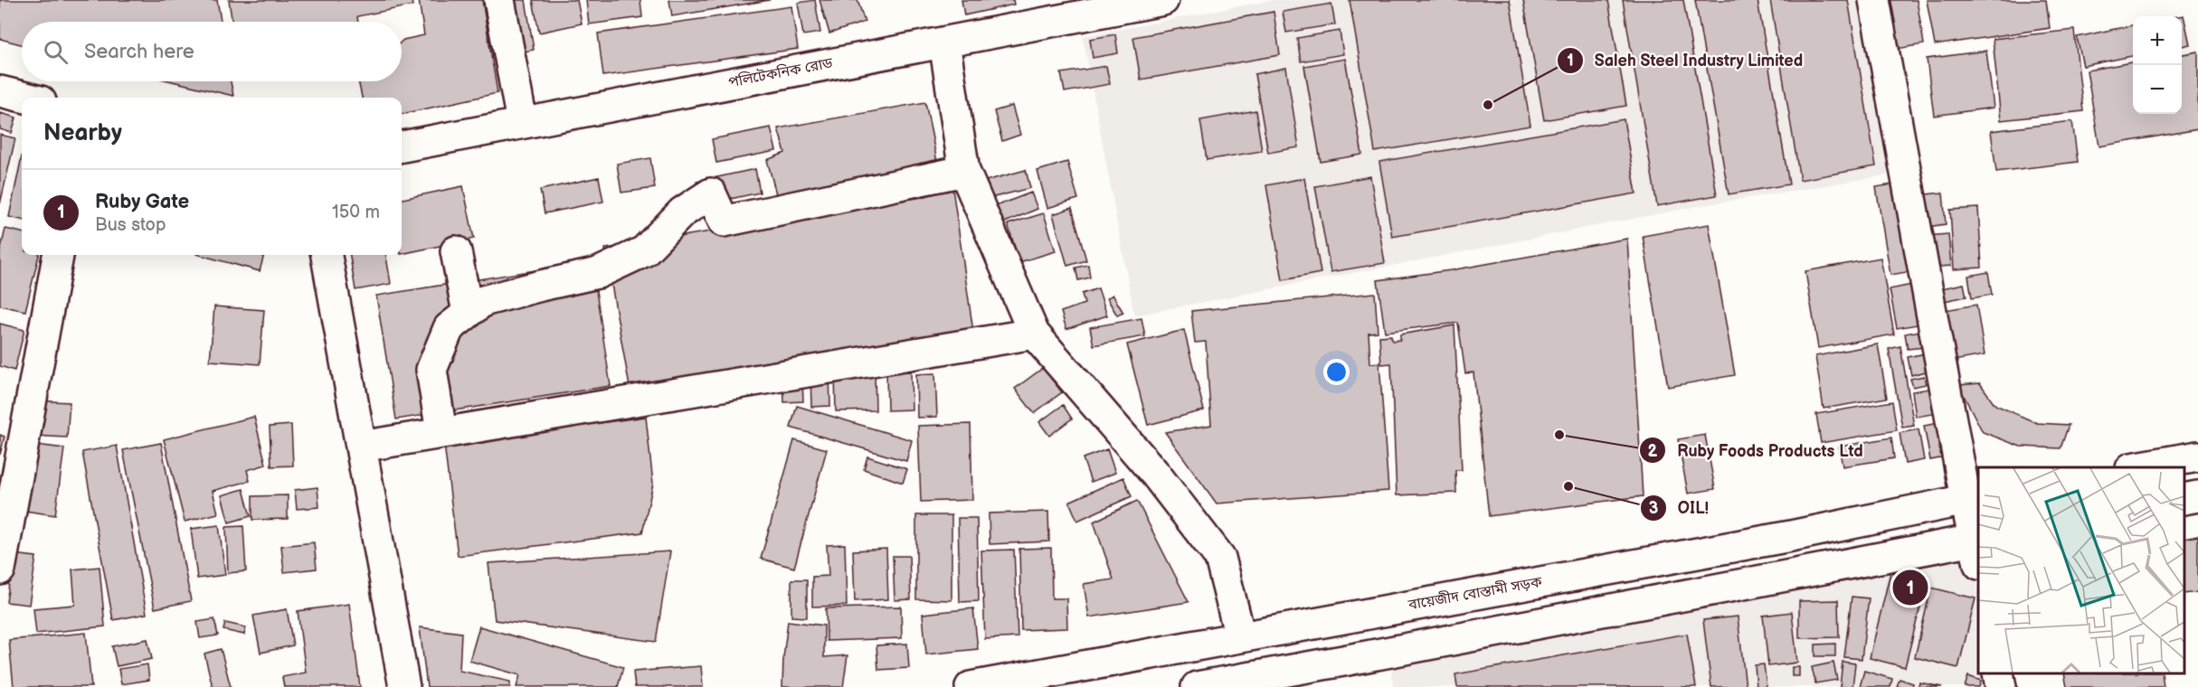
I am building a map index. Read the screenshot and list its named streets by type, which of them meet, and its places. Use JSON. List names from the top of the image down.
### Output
{
  "streets": {
    "street": ["পলিটেকনিক রোড", "বায়েজীদ বোস্তামী সড়ক"]
  },
  "places": ["Saleh Steel Industry Limited", "Ruby Foods Products Ltd", "OIL!"],
  "page": {
    "map_buttons": ["+", "−"],
    "search": "Search here",
    "heading": "Nearby",
    "list": [
      {
        "mark": "1",
        "name": "Ruby Gate",
        "note": "Bus stop",
        "value": "150 m"
      }
    ],
    "pins": "1"
  }
}
